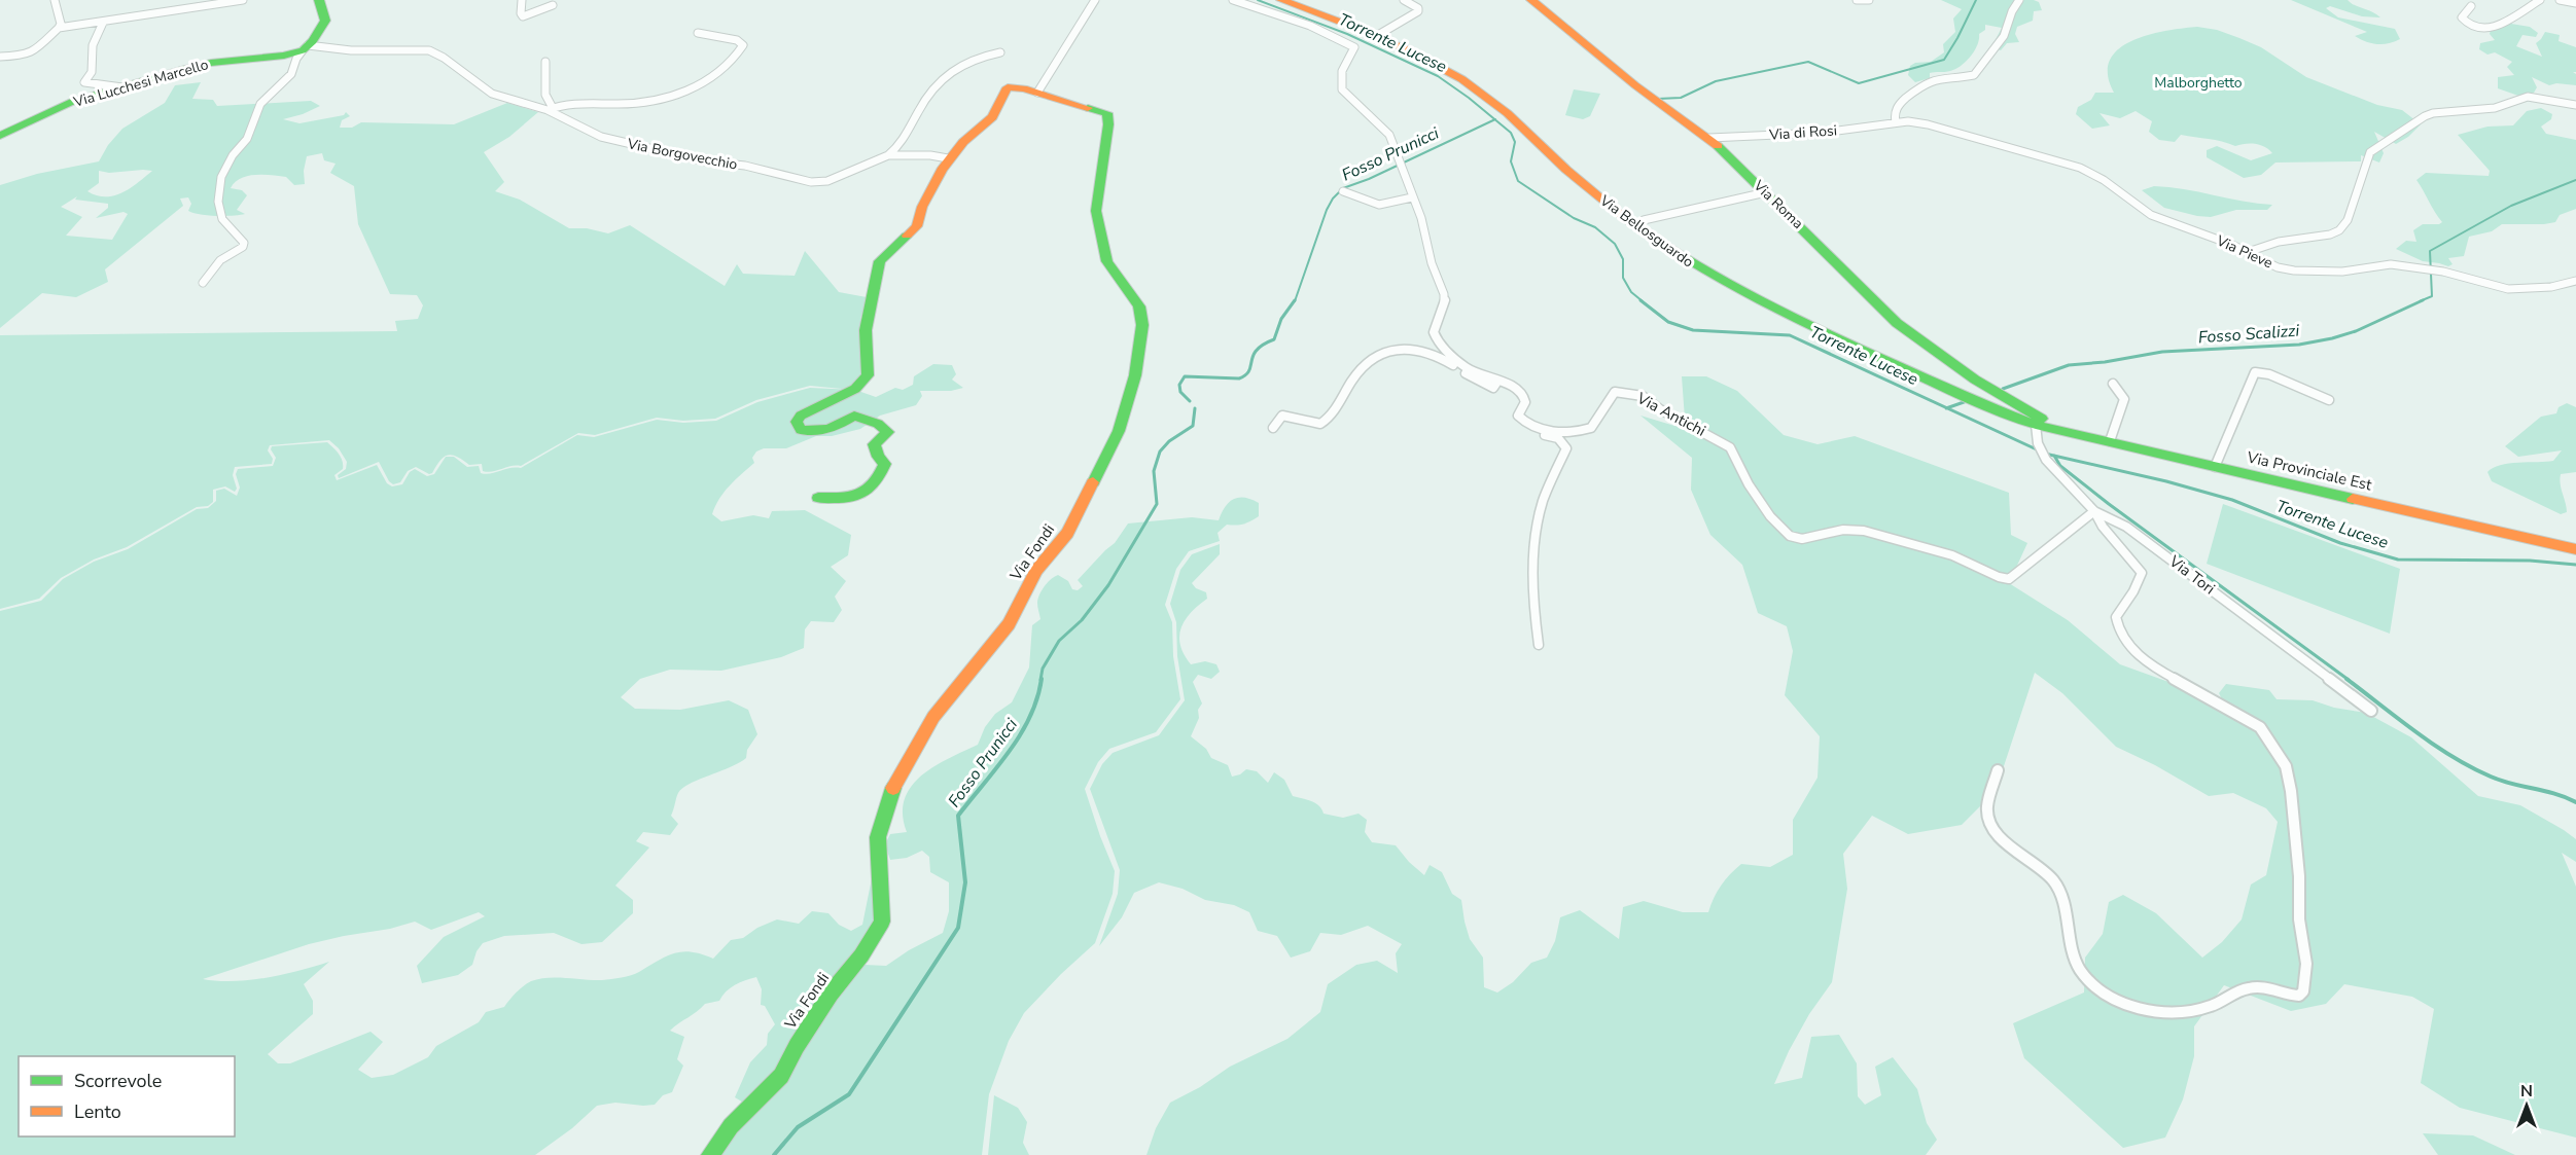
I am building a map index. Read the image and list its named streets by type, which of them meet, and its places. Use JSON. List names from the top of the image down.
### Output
{
  "streets": {
    "street": [
      "Via Lucchesi Marcello",
      "Via di Rosi",
      "Via Borgovecchio",
      "Via Roma",
      "Via Bellosguardo",
      "Via Pieve",
      "Via Antichi",
      "Via Provinciale Est",
      "Via Fondi",
      "Via Tori"
    ]
  },
  "crossings": [
    ["Via Lucchesi Marcello", "Via Borgovecchio"],
    ["Via di Rosi", "Via Roma"],
    ["Via di Rosi", "Via Pieve"],
    ["Via Roma", "Via Bellosguardo"],
    ["Via Antichi", "Via Tori"],
    ["Via Provinciale Est", "Via Tori"]
  ],
  "water": ["Torrente Lucese", "Fosso Prunicci", "Fosso Scalizzi"],
  "parks": ["Malborghetto"],
  "legend": ["Scorrevole", "Lento"],
  "north": "top"
}
